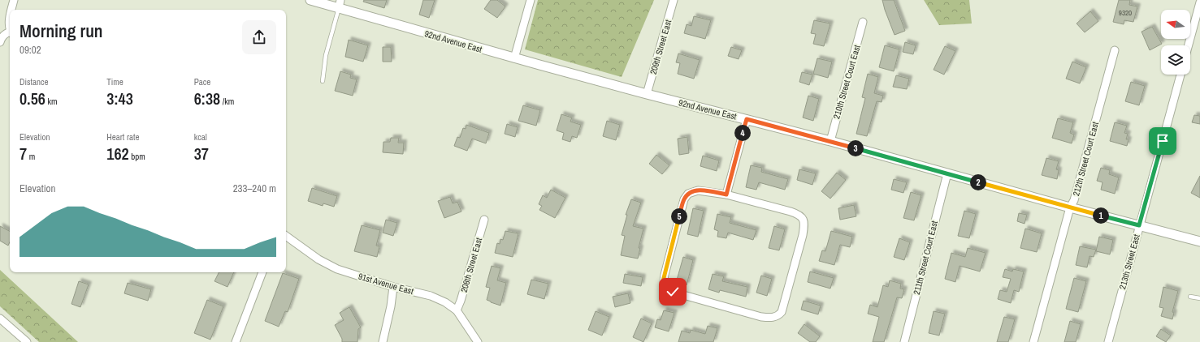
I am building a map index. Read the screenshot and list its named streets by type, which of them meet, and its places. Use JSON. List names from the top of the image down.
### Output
{
  "streets": {
    "street": [
      "92nd Avenue East",
      "209th Street East",
      "210th Street Court East",
      "212th Street Court East",
      "211th Street Court East",
      "213th Street East",
      "208th Street East",
      "91st Avenue East"
    ]
  },
  "crossings": [
    ["92nd Avenue East", "209th Street East"],
    ["92nd Avenue East", "210th Street Court East"],
    ["92nd Avenue East", "212th Street Court East"],
    ["92nd Avenue East", "211th Street Court East"],
    ["92nd Avenue East", "213th Street East"],
    ["208th Street East", "91st Avenue East"]
  ],
  "house_numbers": ["9320"],
  "north": "left",
  "page": {
    "heading": ["Morning run", "09:02"],
    "stats": [
      ["Distance", "0.56 km"],
      ["Time", "3:43"],
      ["Pace", "6:38 /km"],
      ["Elevation", "7 m"],
      ["Heart rate", "162 bpm"],
      ["kcal", "37"]
    ],
    "pins": [
      "4",
      "3",
      "2",
      "1",
      "5"
    ],
    "chart": ["Elevation", "233–240 m"]
  }
}
